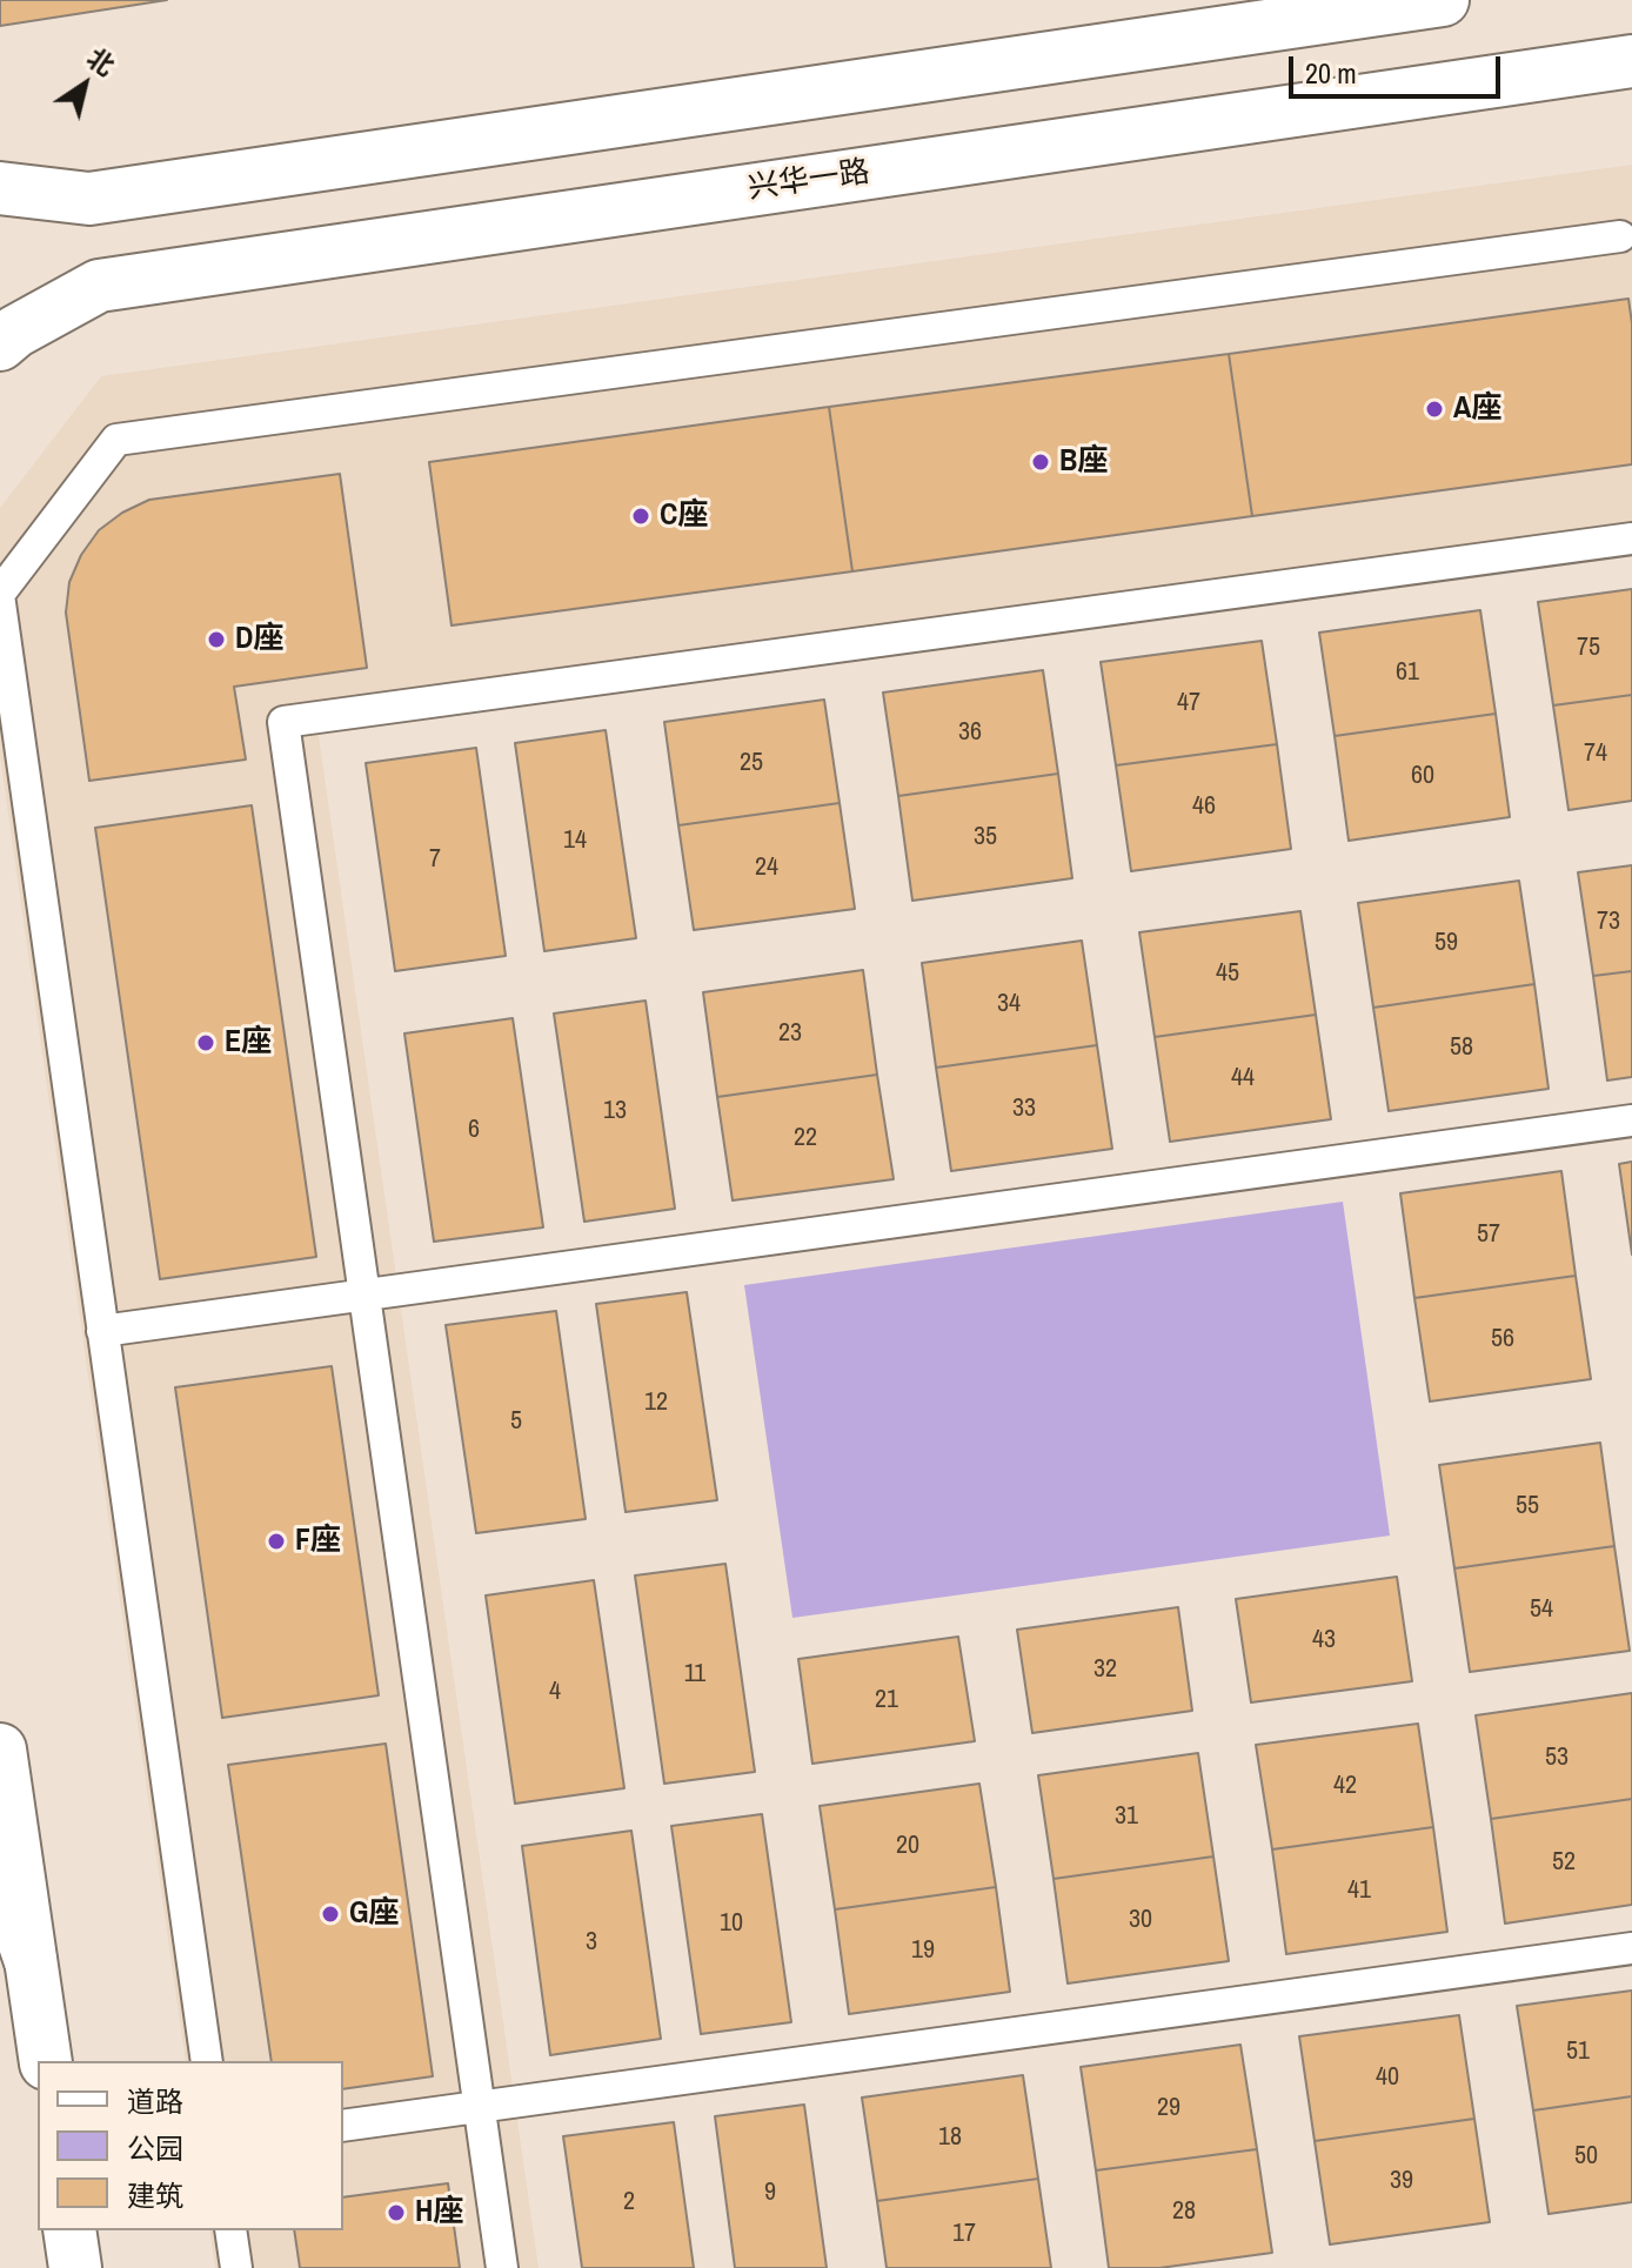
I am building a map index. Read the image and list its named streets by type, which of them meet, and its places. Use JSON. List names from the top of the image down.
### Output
{
  "streets": {
    "street": ["兴华一路"]
  },
  "places": [
    "A座",
    "B座",
    "C座",
    "D座",
    "E座",
    "F座",
    "G座",
    "H座"
  ],
  "house_numbers": [
    "75",
    "61",
    "47",
    "36",
    "74",
    "25",
    "60",
    "46",
    "35",
    "14",
    "7",
    "24",
    "73",
    "59",
    "45",
    "34",
    "23",
    "58",
    "44",
    "33",
    "13",
    "6",
    "22",
    "57",
    "56",
    "12",
    "5",
    "55",
    "54",
    "43",
    "32",
    "11",
    "4",
    "21",
    "53",
    "42",
    "31",
    "20",
    "52",
    "41",
    "30",
    "10",
    "3",
    "19",
    "51",
    "40",
    "29",
    "18",
    "50",
    "39",
    "9",
    "2",
    "28",
    "17"
  ],
  "legend": ["道路", "公园", "建筑"],
  "scale_bar": "20 m",
  "north": "top right"
}
